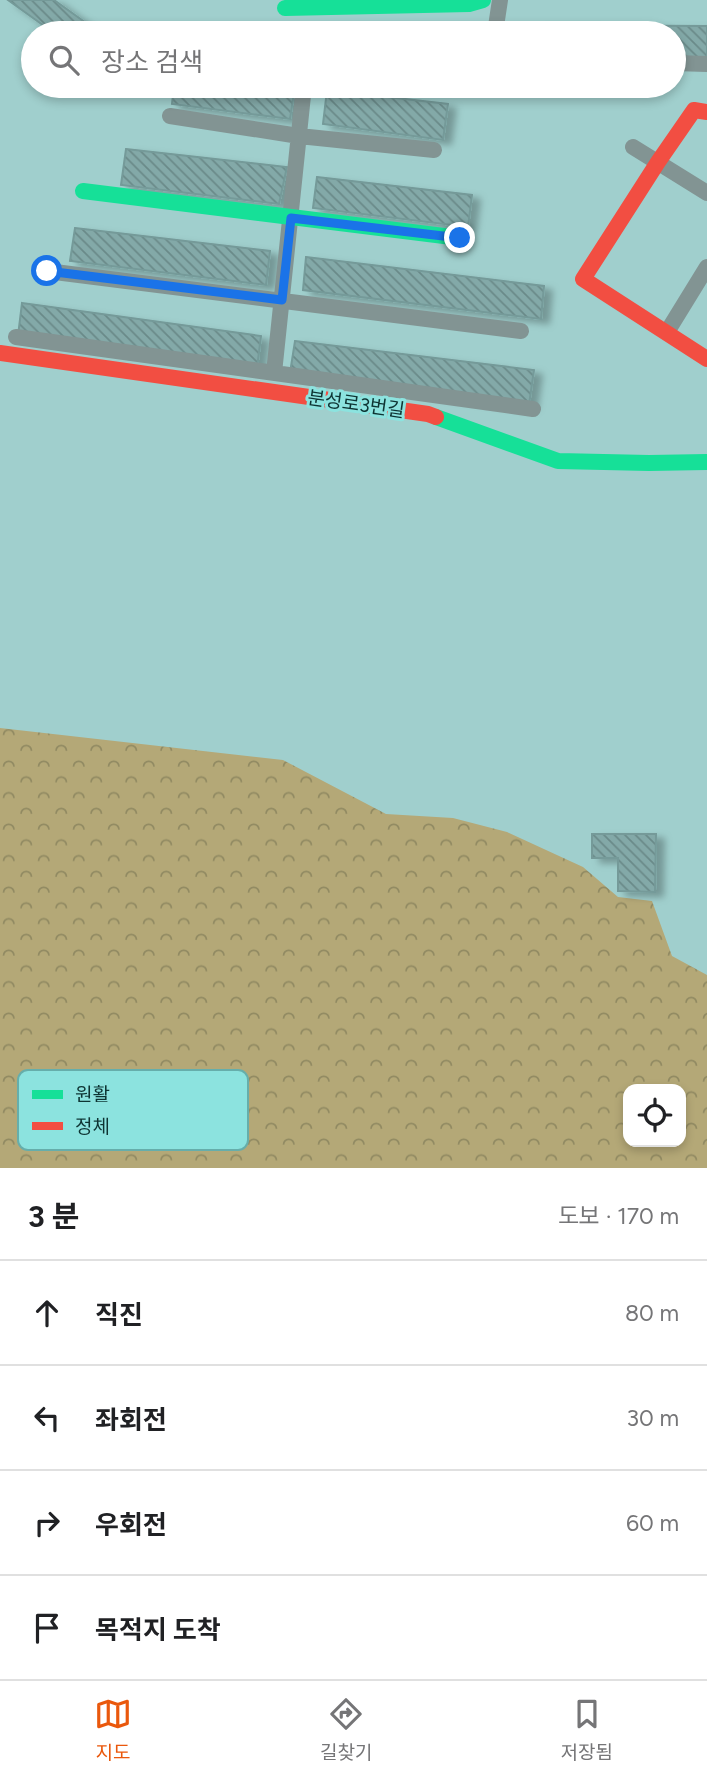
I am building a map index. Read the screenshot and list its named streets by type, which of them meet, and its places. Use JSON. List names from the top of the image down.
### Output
{
  "streets": {
    "street": ["분성로3번길"]
  },
  "legend": ["원활", "정체"],
  "page": {
    "search": "장소 검색",
    "heading": ["3 분", "도보 · 170 m"],
    "list": [
      ["직진", "80 m"],
      ["좌회전", "30 m"],
      ["우회전", "60 m"],
      "목적지 도착"
    ],
    "nav": ["지도", "길찾기", "저장됨"]
  }
}
